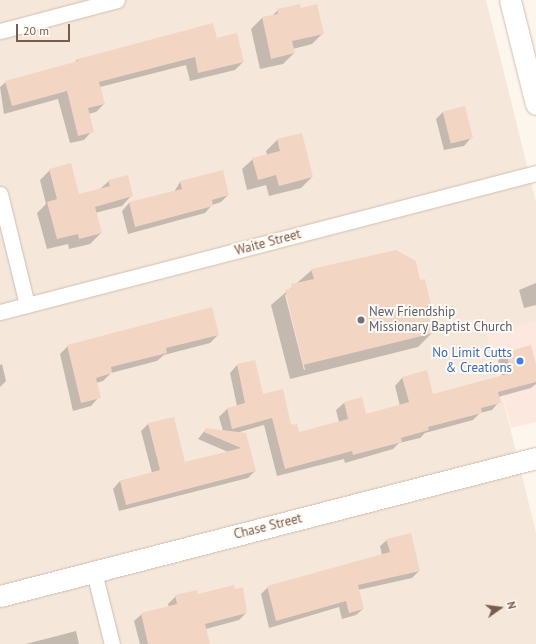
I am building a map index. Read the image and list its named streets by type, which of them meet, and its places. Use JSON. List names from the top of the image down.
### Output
{
  "streets": {
    "street": ["Waite Street", "Chase Street"]
  },
  "places": ["New Friendship Missionary Baptist Church", "No Limit Cutts & Creations"],
  "scale_bar": "20 m",
  "north": "right"
}
